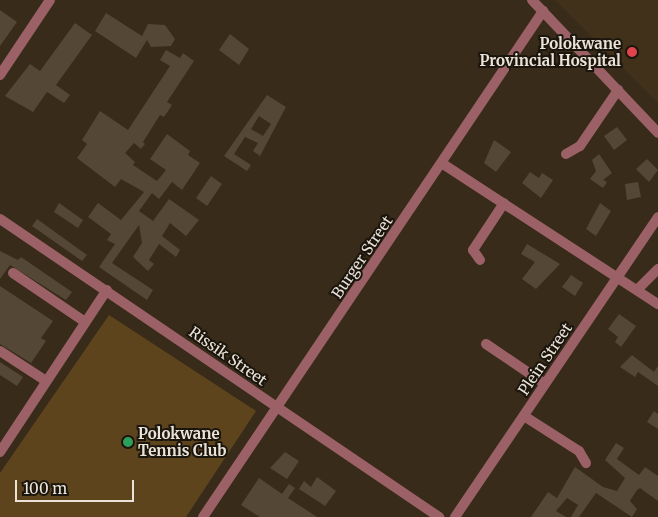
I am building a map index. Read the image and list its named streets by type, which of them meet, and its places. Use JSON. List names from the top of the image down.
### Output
{
  "streets": {
    "street": ["Burger Street", "Rissik Street", "Plein Street"]
  },
  "crossings": [
    ["Burger Street", "Rissik Street"]
  ],
  "places": ["Polokwane Provincial Hospital", "Polokwane Tennis Club"],
  "scale_bar": "100 m"
}
